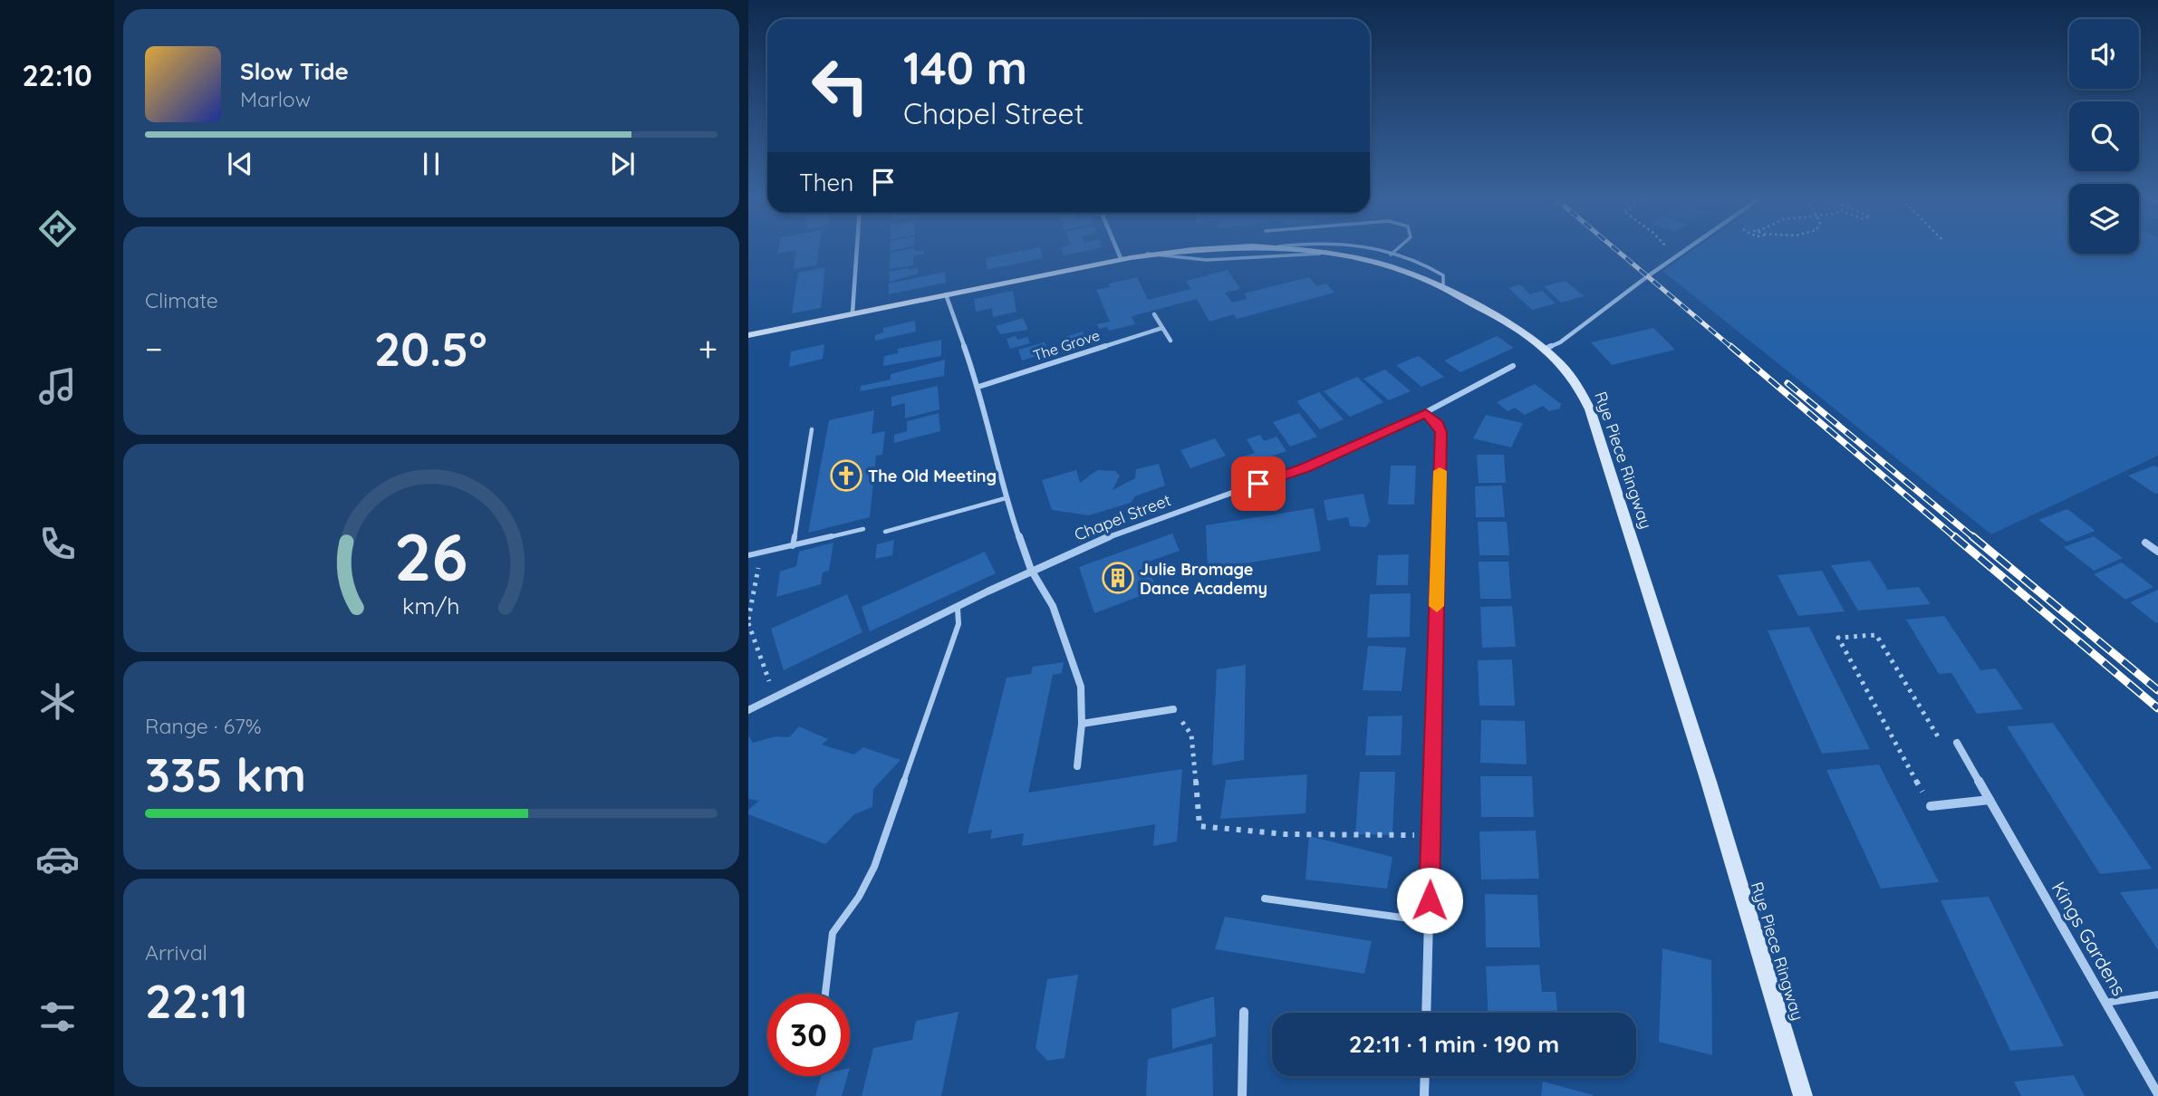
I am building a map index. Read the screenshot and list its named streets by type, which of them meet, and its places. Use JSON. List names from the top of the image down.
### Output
{
  "streets": {
    "main road": ["Rye Piece Ringway"],
    "street": ["The Grove", "Chapel Street", "Kings Gardens"]
  },
  "places": {
    "church": ["The Old Meeting"],
    "building": ["Julie Bromage Dance Academy"]
  },
  "page": {
    "tabs": "22:10",
    "turn": ["140 m", "Chapel Street"],
    "song": ["Slow Tide", "Marlow"],
    "then": "Then",
    "tile": [
      "Climate",
      ["Range · 67%", "335 km"],
      ["Arrival", "22:11"]
    ],
    "heat": ["−", "20.5°", "+"],
    "limit": "30",
    "trip": "22:11 · 1 min · 190 m",
    "gauge": ["26", "km/h"]
  }
}
